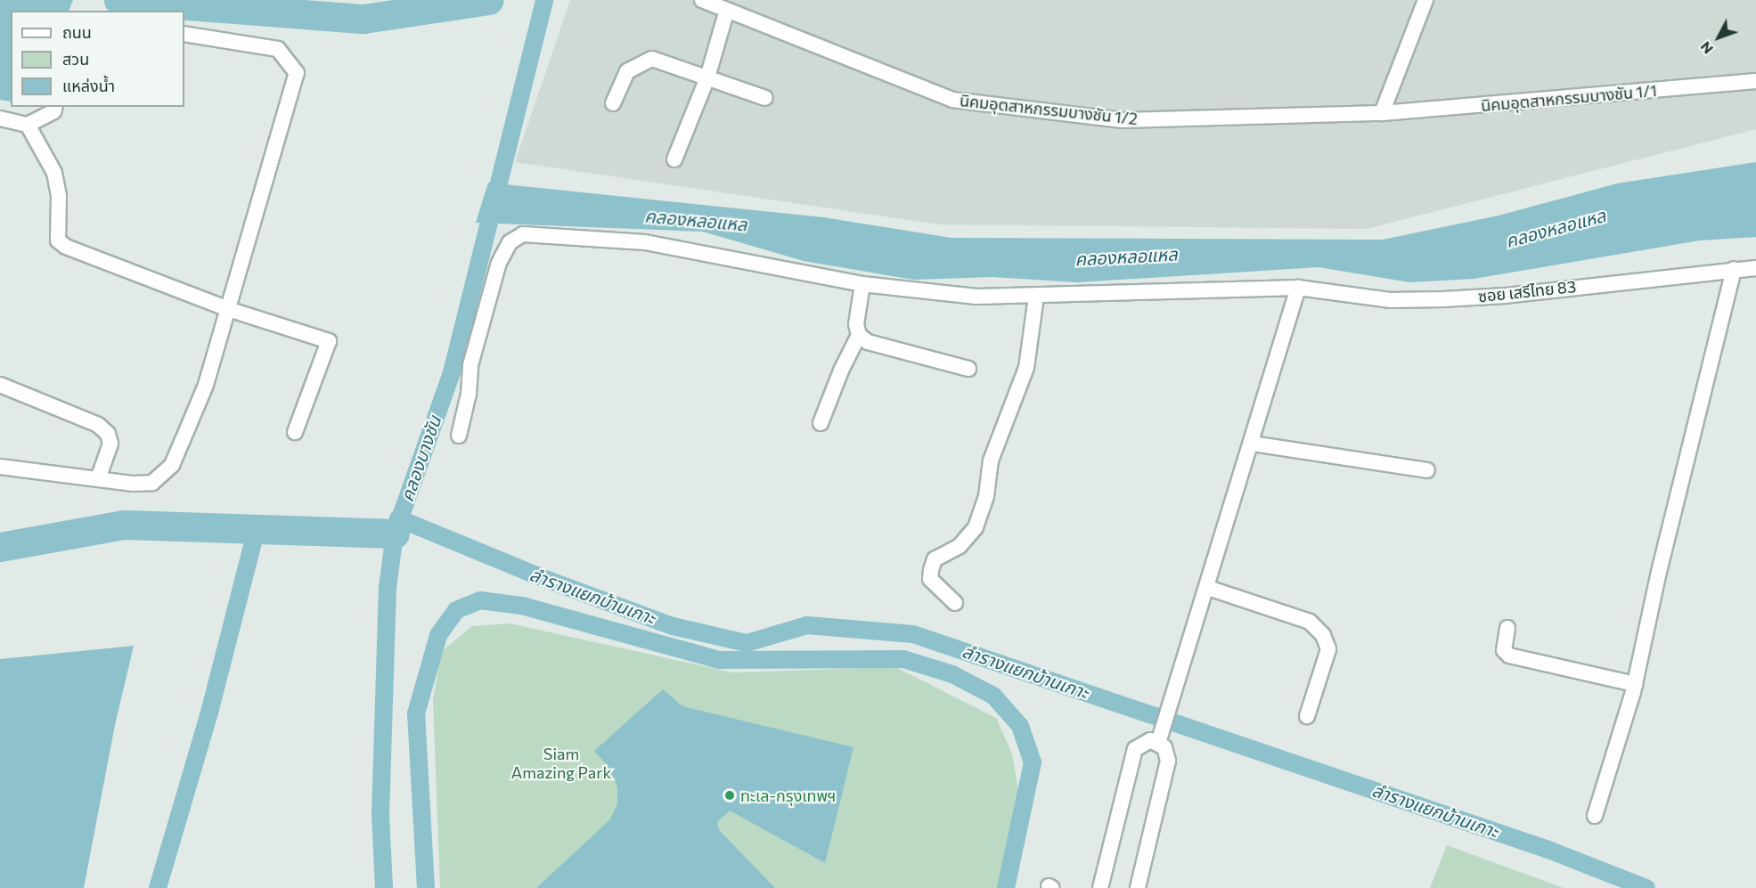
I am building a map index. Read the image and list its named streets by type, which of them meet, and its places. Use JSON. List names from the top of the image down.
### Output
{
  "streets": {
    "street": ["นิคมอุตสาหกรรมบางชัน 1/1", "นิคมอุตสาหกรรมบางชัน 1/2", "ซอย เสรีไทย 83"]
  },
  "crossings": [
    ["นิคมอุตสาหกรรมบางชัน 1/1", "นิคมอุตสาหกรรมบางชัน 1/2"]
  ],
  "water": ["คลองหลอแหล", "คลองบางชัน", "ลำรางแยกบ้านเกาะ"],
  "parks": ["Siam Amazing Park"],
  "places": ["ทะเล-กรุงเทพฯ"],
  "legend": ["ถนน", "สวน", "แหล่งน้ำ"],
  "north": "bottom left"
}
